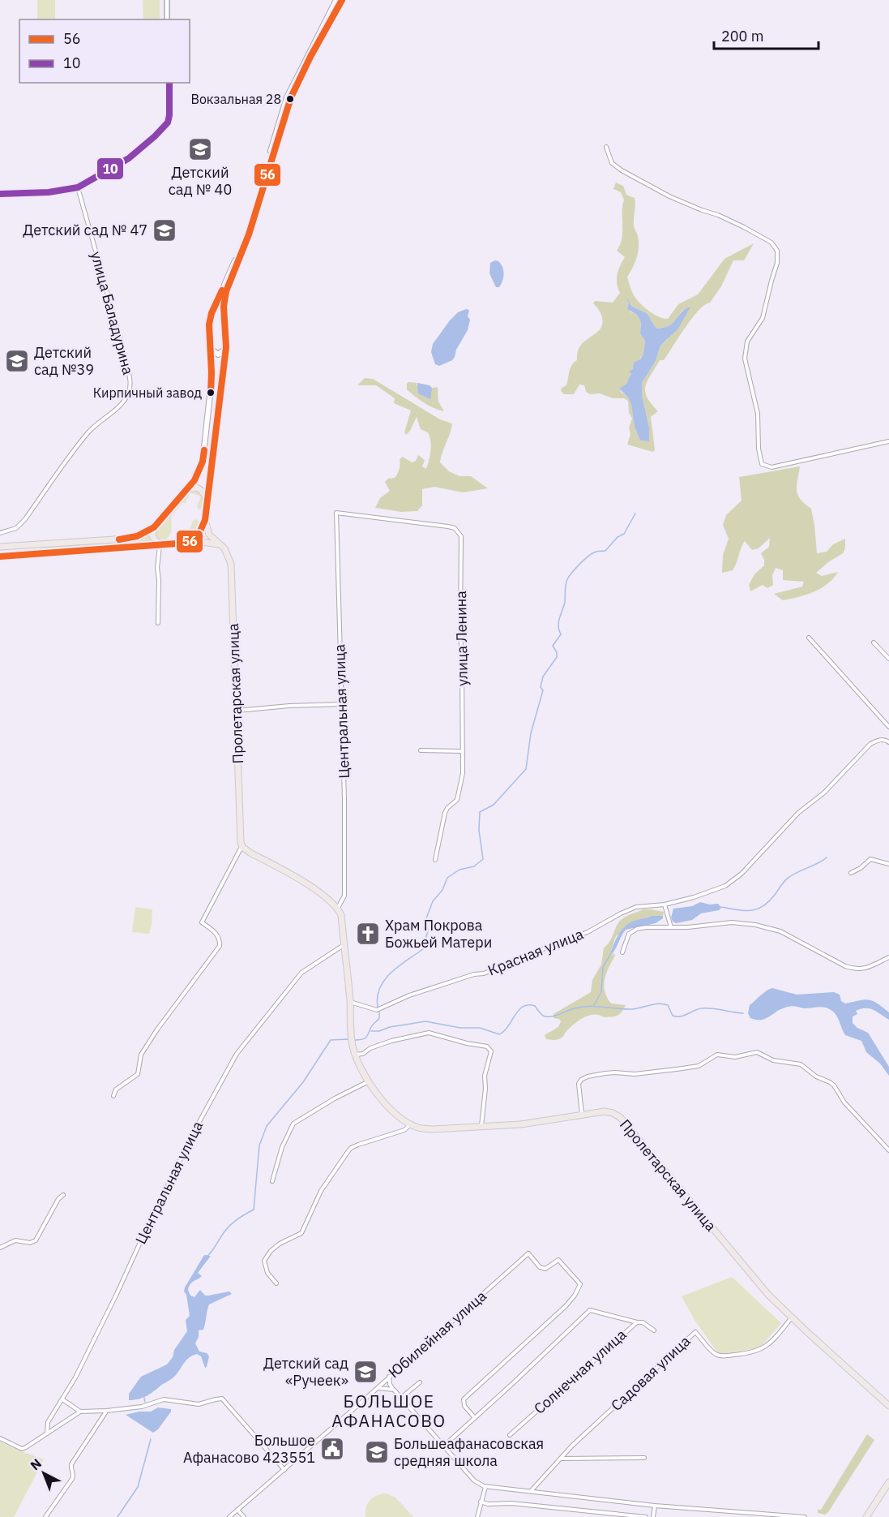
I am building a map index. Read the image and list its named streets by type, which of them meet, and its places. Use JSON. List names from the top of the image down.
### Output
{
  "streets": {
    "main road": ["Пролетарская улица"],
    "street": [
      "улица Баладурина",
      "улица Ленина",
      "Центральная улица",
      "Красная улица",
      "Юбилейная улица",
      "Солнечная улица",
      "Садовая улица"
    ]
  },
  "crossings": [
    ["улица Ленина", "Центральная улица"],
    ["Пролетарская улица", "Центральная улица"],
    ["Пролетарская улица", "Красная улица"],
    ["Пролетарская улица", "Садовая улица"]
  ],
  "districts": ["БОЛЬШОЕ АФАНАСОВО"],
  "places": {
    "other": ["Вокзальная 28", "Кирпичный завод"],
    "school or university": [
      "Детский сад № 40",
      "Детский сад № 47",
      "Детский сад №39",
      "Детский сад «Ручеек»",
      "Большеафанасовская средняя школа"
    ],
    "church": ["Храм Покрова Божьей Матери"],
    "public building": ["Большое Афанасово 423551"]
  },
  "lines": ["transit line 56", "transit line 10"],
  "legend": ["56", "10"],
  "scale_bar": "200 m",
  "north": "top left"
}
